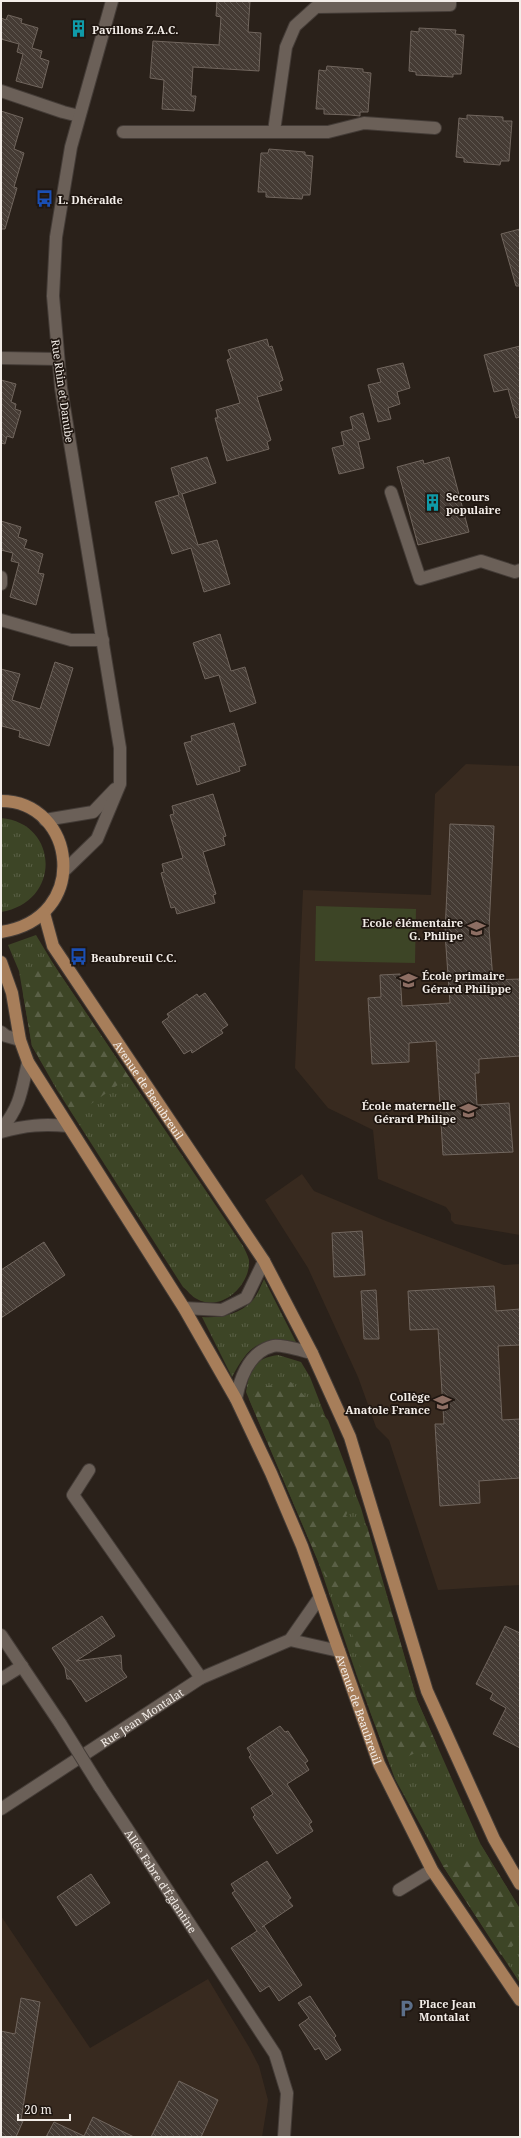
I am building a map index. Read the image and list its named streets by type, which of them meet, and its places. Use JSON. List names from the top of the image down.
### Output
{
  "streets": {
    "main road": ["Avenue de Beaubreuil"],
    "street": ["Rue Rhin et Danube", "Rue Jean Montalat", "Allée Fabre d'Églantine"]
  },
  "places": {
    "building": ["Pavillons Z.A.C.", "Secours populaire"],
    "bus stop": ["L. Dhéralde", "Beaubreuil C.C."],
    "school or university": [
      "Ecole élémentaire G. Philipe",
      "École primaire Gérard Philippe",
      "École maternelle Gérard Philipe",
      "Collège Anatole France"
    ],
    "parking": ["Place Jean Montalat"]
  },
  "scale_bar": "20 m"
}
